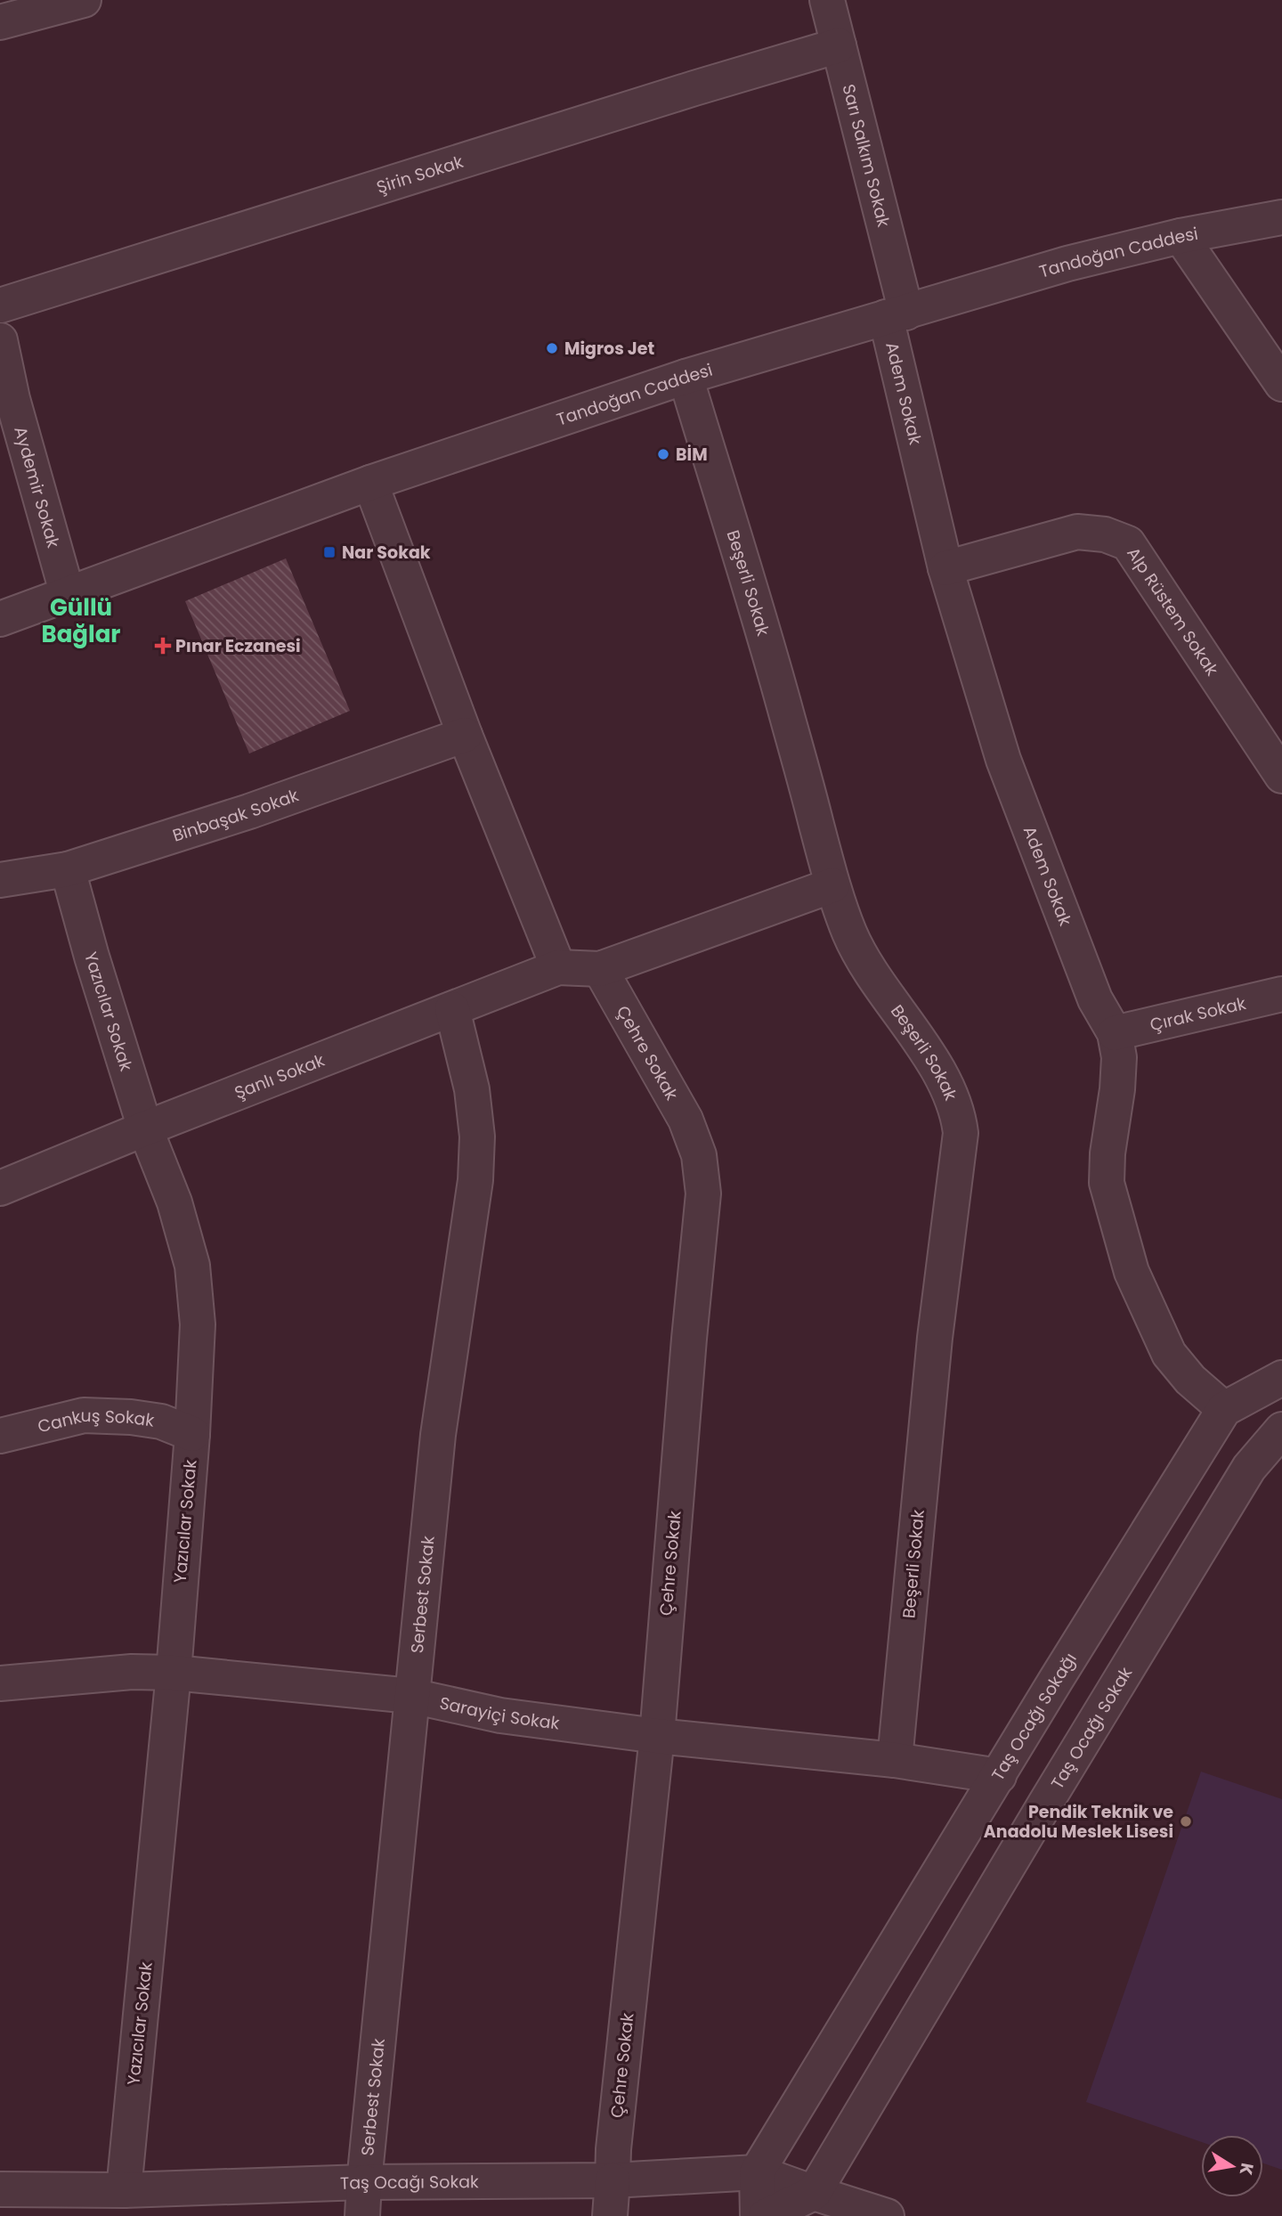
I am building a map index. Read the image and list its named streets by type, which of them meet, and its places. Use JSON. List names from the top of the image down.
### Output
{
  "streets": {
    "street": [
      "Sarı Salkım Sokak",
      "Şirin Sokak",
      "Tandoğan Caddesi",
      "Adem Sokak",
      "Aydemir Sokak",
      "Beşerli Sokak",
      "Alp Rüstem Sokak",
      "Binbaşak Sokak",
      "Yazıcılar Sokak",
      "Çırak Sokak",
      "Çehre Sokak",
      "Şanlı Sokak",
      "Cankuş Sokak",
      "Serbest Sokak",
      "Sarayiçi Sokak",
      "Taş Ocağı Sokağı",
      "Taş Ocağı Sokak"
    ]
  },
  "crossings": [
    ["Sarı Salkım Sokak", "Şirin Sokak"],
    ["Sarı Salkım Sokak", "Tandoğan Caddesi"],
    ["Sarı Salkım Sokak", "Adem Sokak"],
    ["Tandoğan Caddesi", "Adem Sokak"],
    ["Tandoğan Caddesi", "Aydemir Sokak"],
    ["Tandoğan Caddesi", "Beşerli Sokak"],
    ["Adem Sokak", "Alp Rüstem Sokak"],
    ["Adem Sokak", "Çırak Sokak"],
    ["Adem Sokak", "Taş Ocağı Sokağı"],
    ["Beşerli Sokak", "Sarayiçi Sokak"],
    ["Binbaşak Sokak", "Yazıcılar Sokak"],
    ["Yazıcılar Sokak", "Şanlı Sokak"],
    ["Yazıcılar Sokak", "Cankuş Sokak"],
    ["Yazıcılar Sokak", "Sarayiçi Sokak"],
    ["Yazıcılar Sokak", "Taş Ocağı Sokak"],
    ["Çehre Sokak", "Sarayiçi Sokak"],
    ["Çehre Sokak", "Taş Ocağı Sokak"],
    ["Şanlı Sokak", "Serbest Sokak"],
    ["Serbest Sokak", "Sarayiçi Sokak"],
    ["Serbest Sokak", "Taş Ocağı Sokak"],
    ["Sarayiçi Sokak", "Taş Ocağı Sokağı"],
    ["Taş Ocağı Sokağı", "Taş Ocağı Sokak"]
  ],
  "districts": ["Güllü Bağlar"],
  "places": {
    "other": ["Migros Jet", "BİM", "Pendik Teknik ve Anadolu Meslek Lisesi"],
    "transit": ["Nar Sokak"],
    "health": ["Pınar Eczanesi"]
  },
  "north": "right"
}
